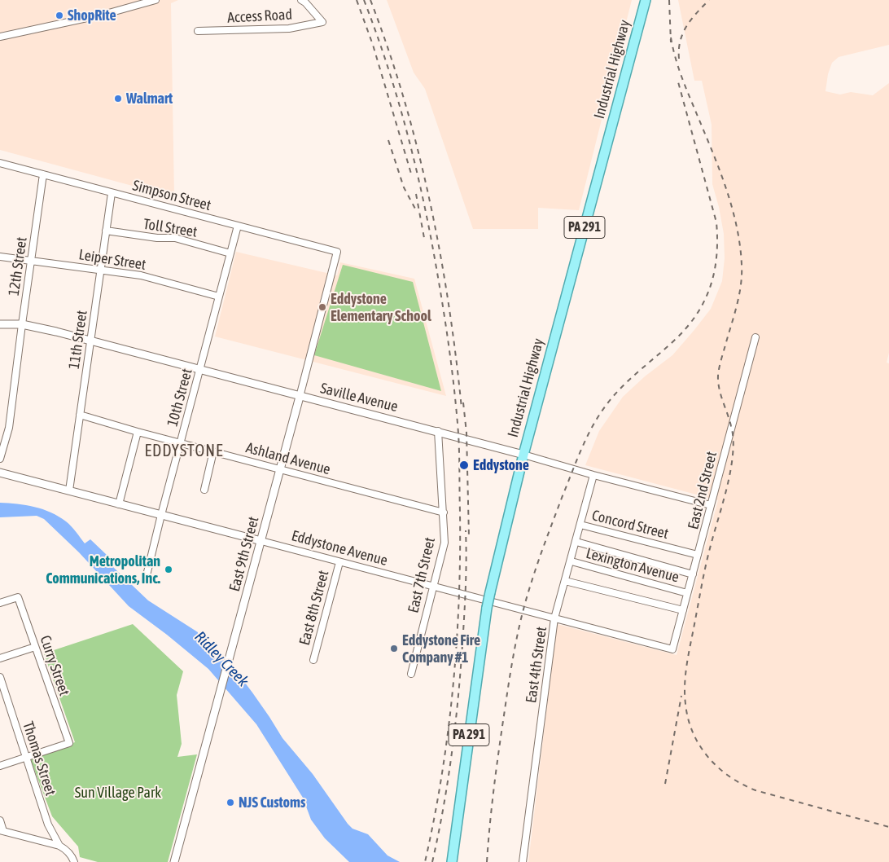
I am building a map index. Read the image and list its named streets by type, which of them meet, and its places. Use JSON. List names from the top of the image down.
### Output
{
  "streets": {
    "main road": ["Industrial Highway", "PA 291"],
    "street": [
      "Access Road",
      "Simpson Street",
      "Toll Street",
      "Leiper Street",
      "12th Street",
      "11th Street",
      "10th Street",
      "Saville Avenue",
      "Ashland Avenue",
      "East 2nd Street",
      "Concord Street",
      "Eddystone Avenue",
      "East 9th Street",
      "Lexington Avenue",
      "East 7th Street",
      "East 8th Street",
      "East 4th Street",
      "Curry Street",
      "Thomas Street"
    ]
  },
  "crossings": [
    ["Industrial Highway", "Saville Avenue"],
    ["Simpson Street", "12th Street"],
    ["Simpson Street", "11th Street"],
    ["Simpson Street", "10th Street"],
    ["Simpson Street", "East 9th Street"],
    ["Toll Street", "11th Street"],
    ["Toll Street", "10th Street"],
    ["Leiper Street", "12th Street"],
    ["Leiper Street", "11th Street"],
    ["Leiper Street", "10th Street"],
    ["12th Street", "Saville Avenue"],
    ["11th Street", "Saville Avenue"],
    ["11th Street", "Ashland Avenue"],
    ["11th Street", "Eddystone Avenue"],
    ["10th Street", "Saville Avenue"],
    ["10th Street", "Ashland Avenue"],
    ["10th Street", "Eddystone Avenue"],
    ["Saville Avenue", "East 2nd Street"],
    ["Saville Avenue", "East 9th Street"],
    ["Saville Avenue", "East 7th Street"],
    ["Saville Avenue", "East 4th Street"],
    ["Ashland Avenue", "East 9th Street"],
    ["Ashland Avenue", "East 7th Street"],
    ["East 2nd Street", "Concord Street"],
    ["East 2nd Street", "Eddystone Avenue"],
    ["East 2nd Street", "Lexington Avenue"],
    ["Concord Street", "East 4th Street"],
    ["Eddystone Avenue", "East 9th Street"],
    ["Eddystone Avenue", "East 7th Street"],
    ["Eddystone Avenue", "East 8th Street"],
    ["Eddystone Avenue", "East 4th Street"],
    ["Lexington Avenue", "East 4th Street"],
    ["Curry Street", "Thomas Street"]
  ],
  "districts": ["EDDYSTONE"],
  "water": ["Ridley Creek"],
  "parks": ["Sun Village Park"],
  "places": [
    "ShopRite",
    "Walmart",
    "Eddystone Elementary School",
    "Eddystone",
    "Metropolitan Communications, Inc.",
    "Eddystone Fire Company #1",
    "NJS Customs"
  ]
}
